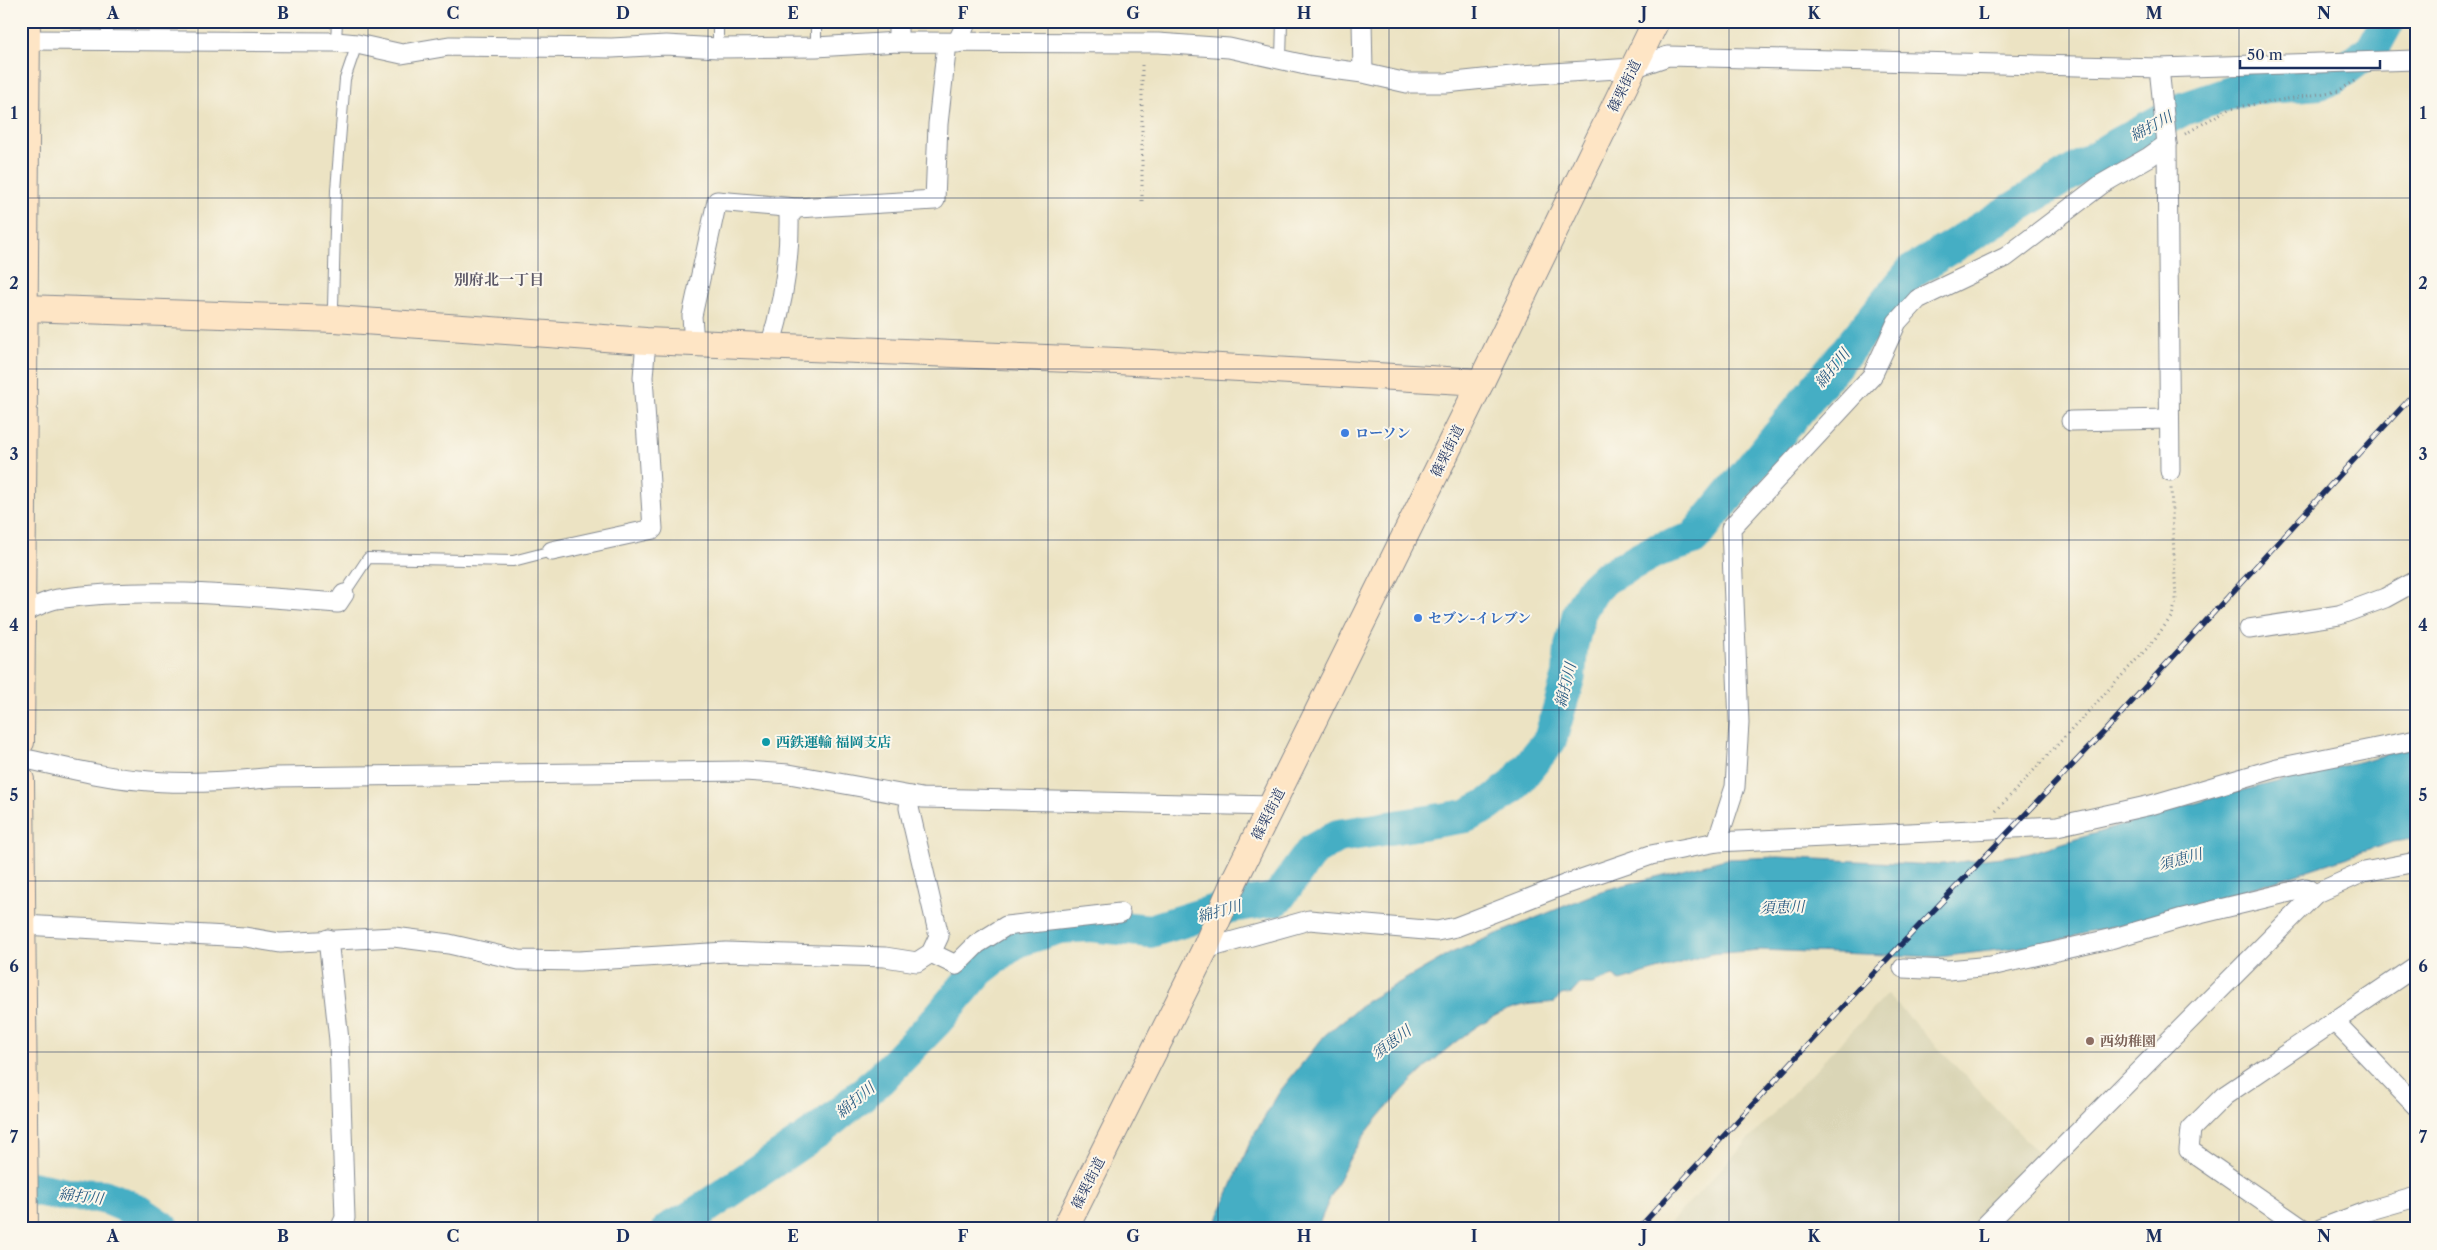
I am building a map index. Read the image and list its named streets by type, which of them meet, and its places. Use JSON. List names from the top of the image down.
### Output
{
  "streets": {
    "street": ["篠栗街道"]
  },
  "districts": ["別府北一丁目"],
  "water": ["綿打川", "須恵川"],
  "places": [
    "ローソン",
    "セブン-イレブン",
    "西鉄運輸 福岡支店",
    "西幼稚園"
  ],
  "scale_bar": "50 m",
  "grid": {
    "columns": [
      "A",
      "B",
      "C",
      "D",
      "E",
      "F",
      "G",
      "H",
      "I",
      "J",
      "K",
      "L",
      "M",
      "N"
    ],
    "rows": [
      "1",
      "2",
      "3",
      "4",
      "5",
      "6",
      "7"
    ]
  }
}
